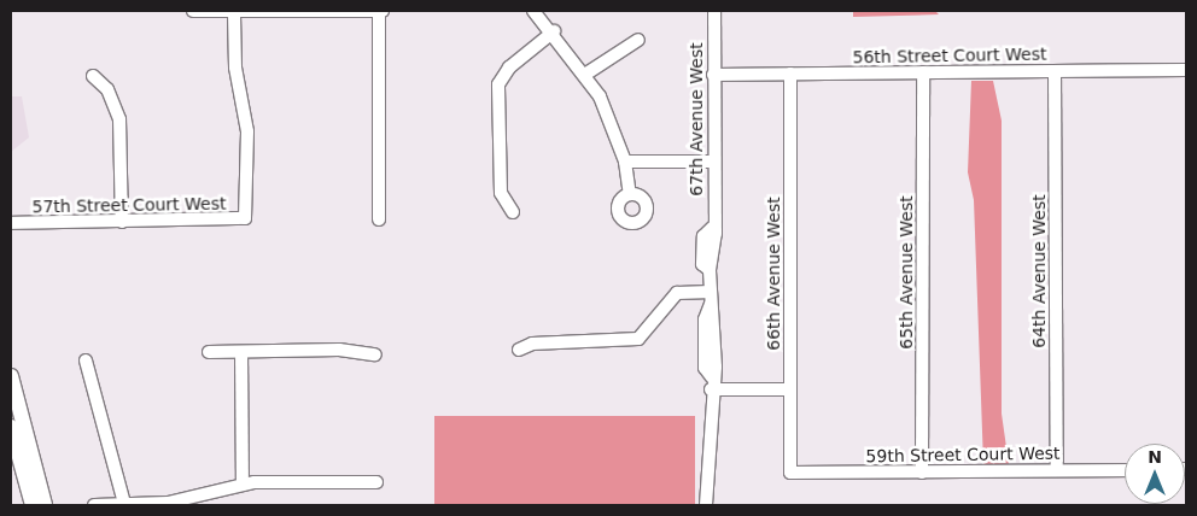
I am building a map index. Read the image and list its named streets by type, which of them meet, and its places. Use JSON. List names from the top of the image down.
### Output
{
  "streets": {
    "street": [
      "56th Street Court West",
      "67th Avenue West",
      "57th Street Court West",
      "64th Avenue West",
      "65th Avenue West",
      "66th Avenue West",
      "59th Street Court West"
    ]
  },
  "crossings": [
    ["56th Street Court West", "67th Avenue West"],
    ["56th Street Court West", "64th Avenue West"],
    ["56th Street Court West", "65th Avenue West"],
    ["56th Street Court West", "66th Avenue West"],
    ["64th Avenue West", "59th Street Court West"],
    ["65th Avenue West", "59th Street Court West"],
    ["66th Avenue West", "59th Street Court West"]
  ],
  "north": "top"
}
